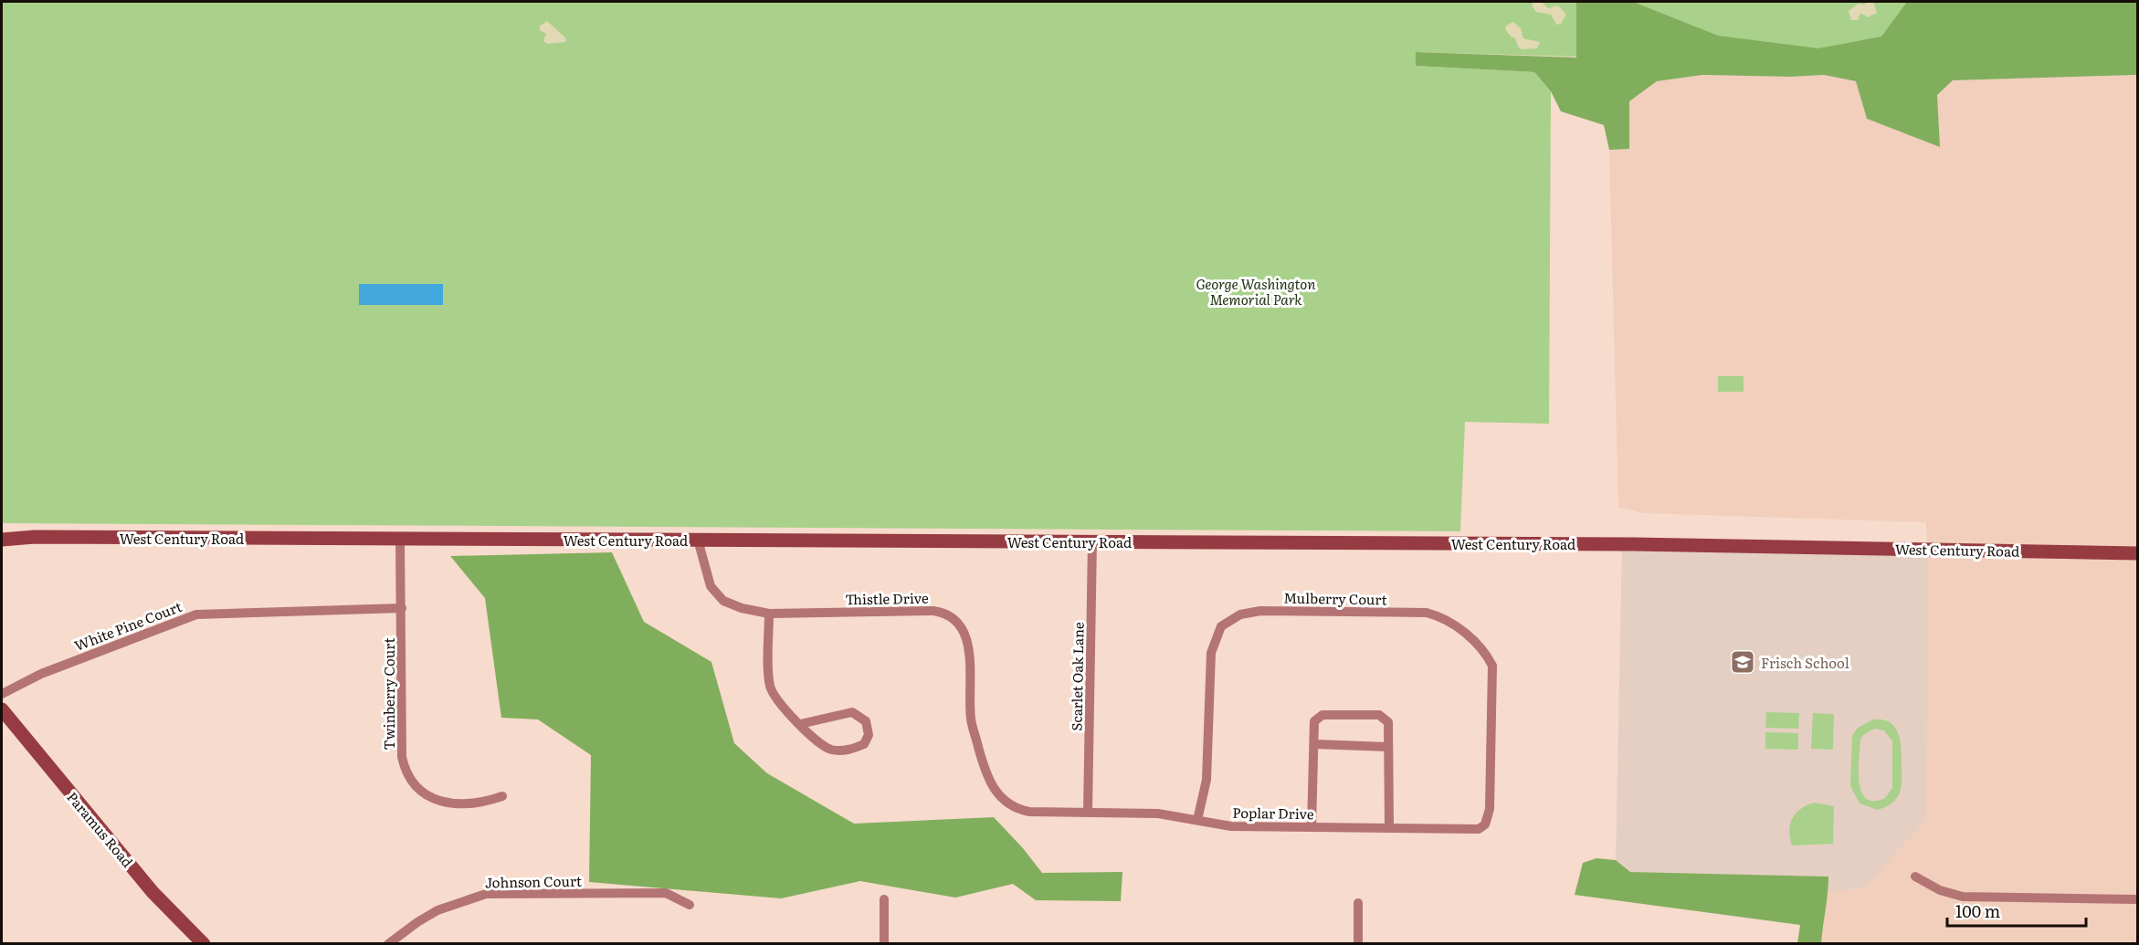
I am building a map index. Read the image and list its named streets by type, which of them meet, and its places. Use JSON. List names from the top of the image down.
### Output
{
  "streets": {
    "main road": ["West Century Road", "Paramus Road"],
    "street": [
      "Thistle Drive",
      "Mulberry Court",
      "White Pine Court",
      "Scarlet Oak Lane",
      "Twinberry Court",
      "Poplar Drive",
      "Johnson Court"
    ]
  },
  "crossings": [
    ["West Century Road", "Thistle Drive"],
    ["West Century Road", "Scarlet Oak Lane"],
    ["West Century Road", "Twinberry Court"],
    ["Thistle Drive", "Poplar Drive"],
    ["Mulberry Court", "Poplar Drive"],
    ["White Pine Court", "Twinberry Court"],
    ["Scarlet Oak Lane", "Poplar Drive"]
  ],
  "parks": ["George Washington Memorial Park"],
  "places": {
    "school or university": ["Frisch School"]
  },
  "scale_bar": "100 m"
}
